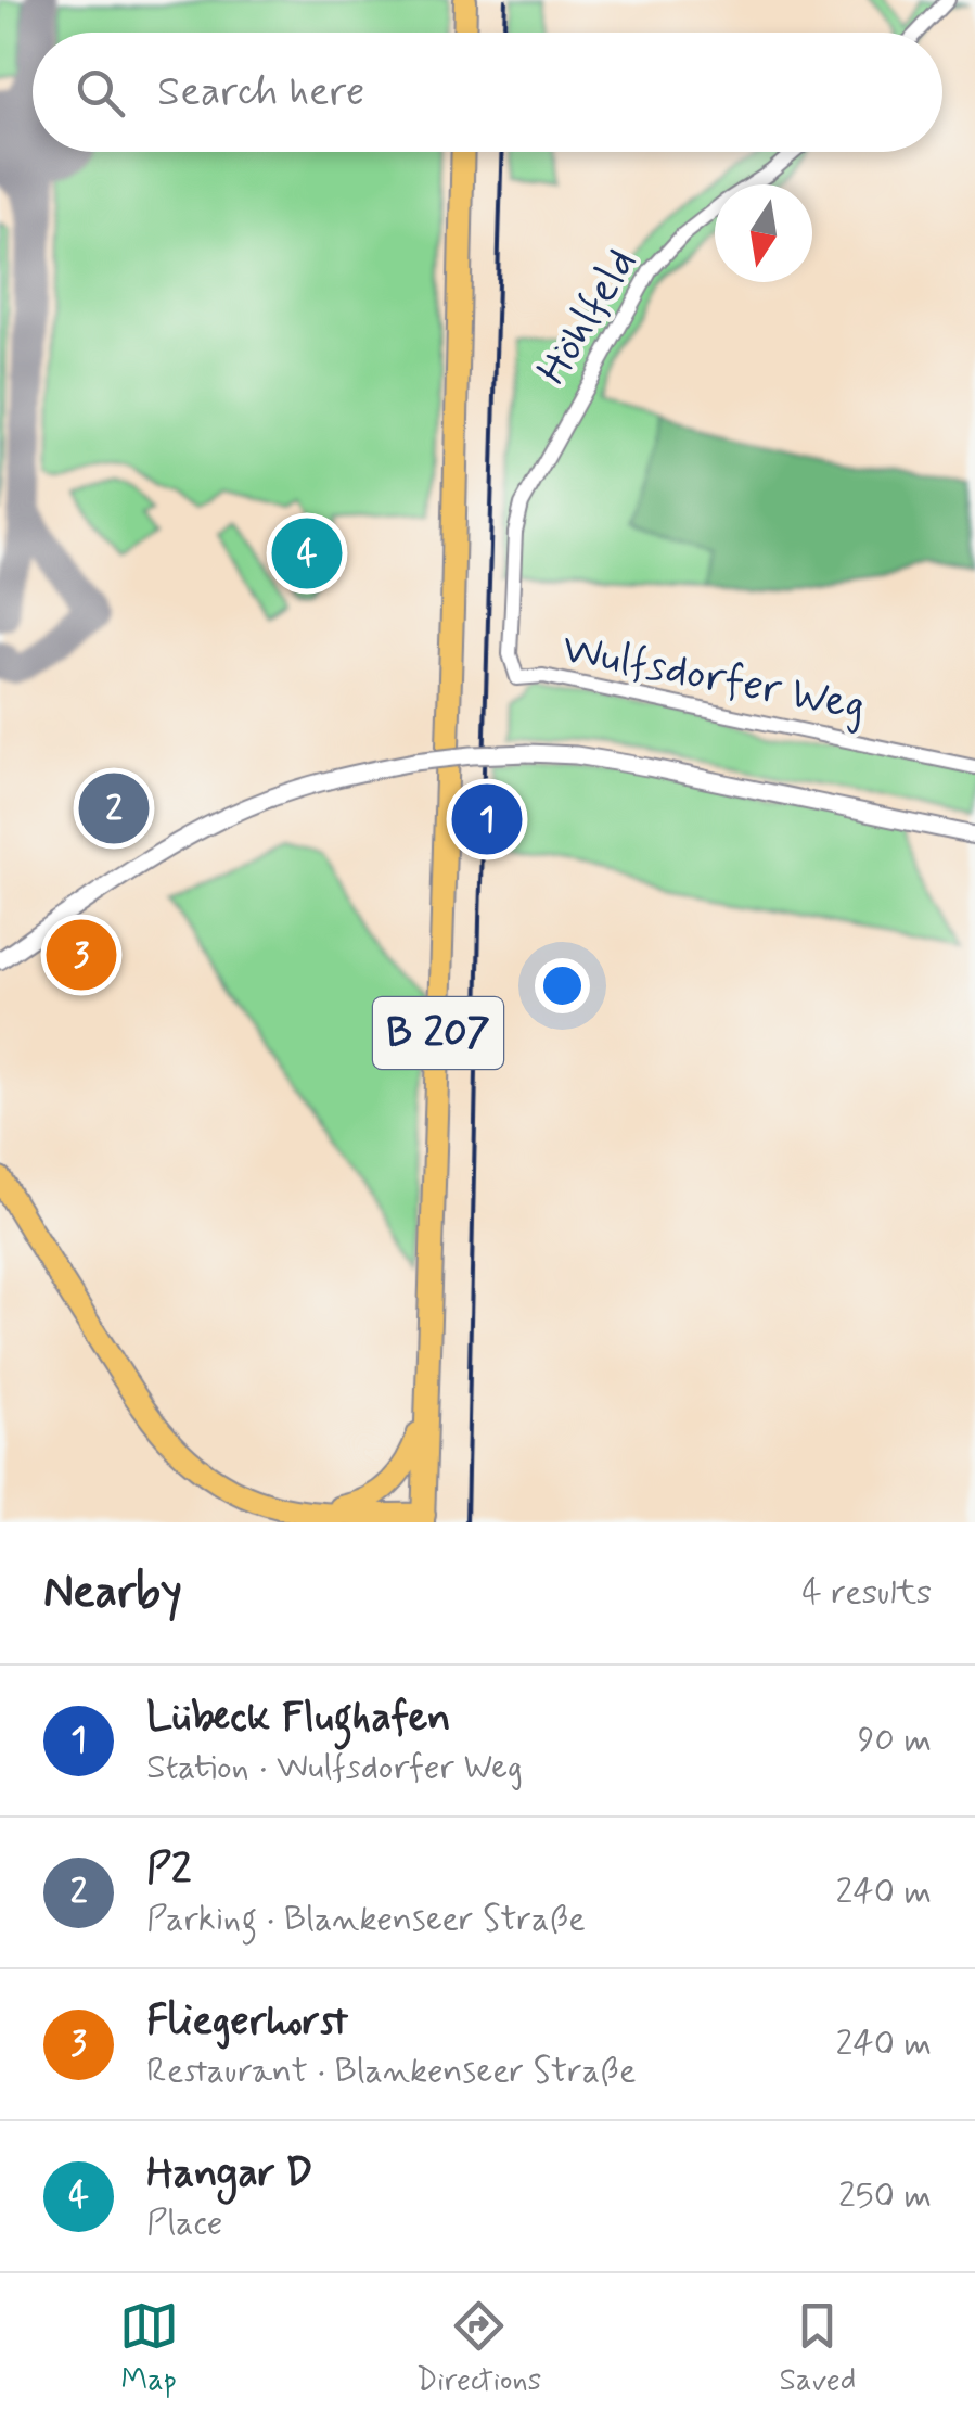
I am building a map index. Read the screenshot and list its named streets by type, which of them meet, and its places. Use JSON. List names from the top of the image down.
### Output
{
  "streets": {
    "main road": ["B 207"],
    "street": ["Höhlfeld", "Wulfsdorfer Weg"]
  },
  "crossings": [
    ["Höhlfeld", "Wulfsdorfer Weg"]
  ],
  "north": "bottom",
  "page": {
    "search": "Search here",
    "pins": [
      "4",
      "2",
      "1",
      "3"
    ],
    "heading": ["Nearby", "4 results"],
    "list": [
      {
        "mark": "1",
        "name": "Lübeck Flughafen",
        "note": "Station · Wulfsdorfer Weg",
        "value": "90 m"
      },
      {
        "mark": "2",
        "name": "P2",
        "note": "Parking · Blankenseer Straße",
        "value": "240 m"
      },
      {
        "mark": "3",
        "name": "Fliegerhorst",
        "note": "Restaurant · Blankenseer Straße",
        "value": "240 m"
      },
      {
        "mark": "4",
        "name": "Hangar D",
        "note": "Place",
        "value": "250 m"
      }
    ],
    "nav": ["Map", "Directions", "Saved"]
  }
}
